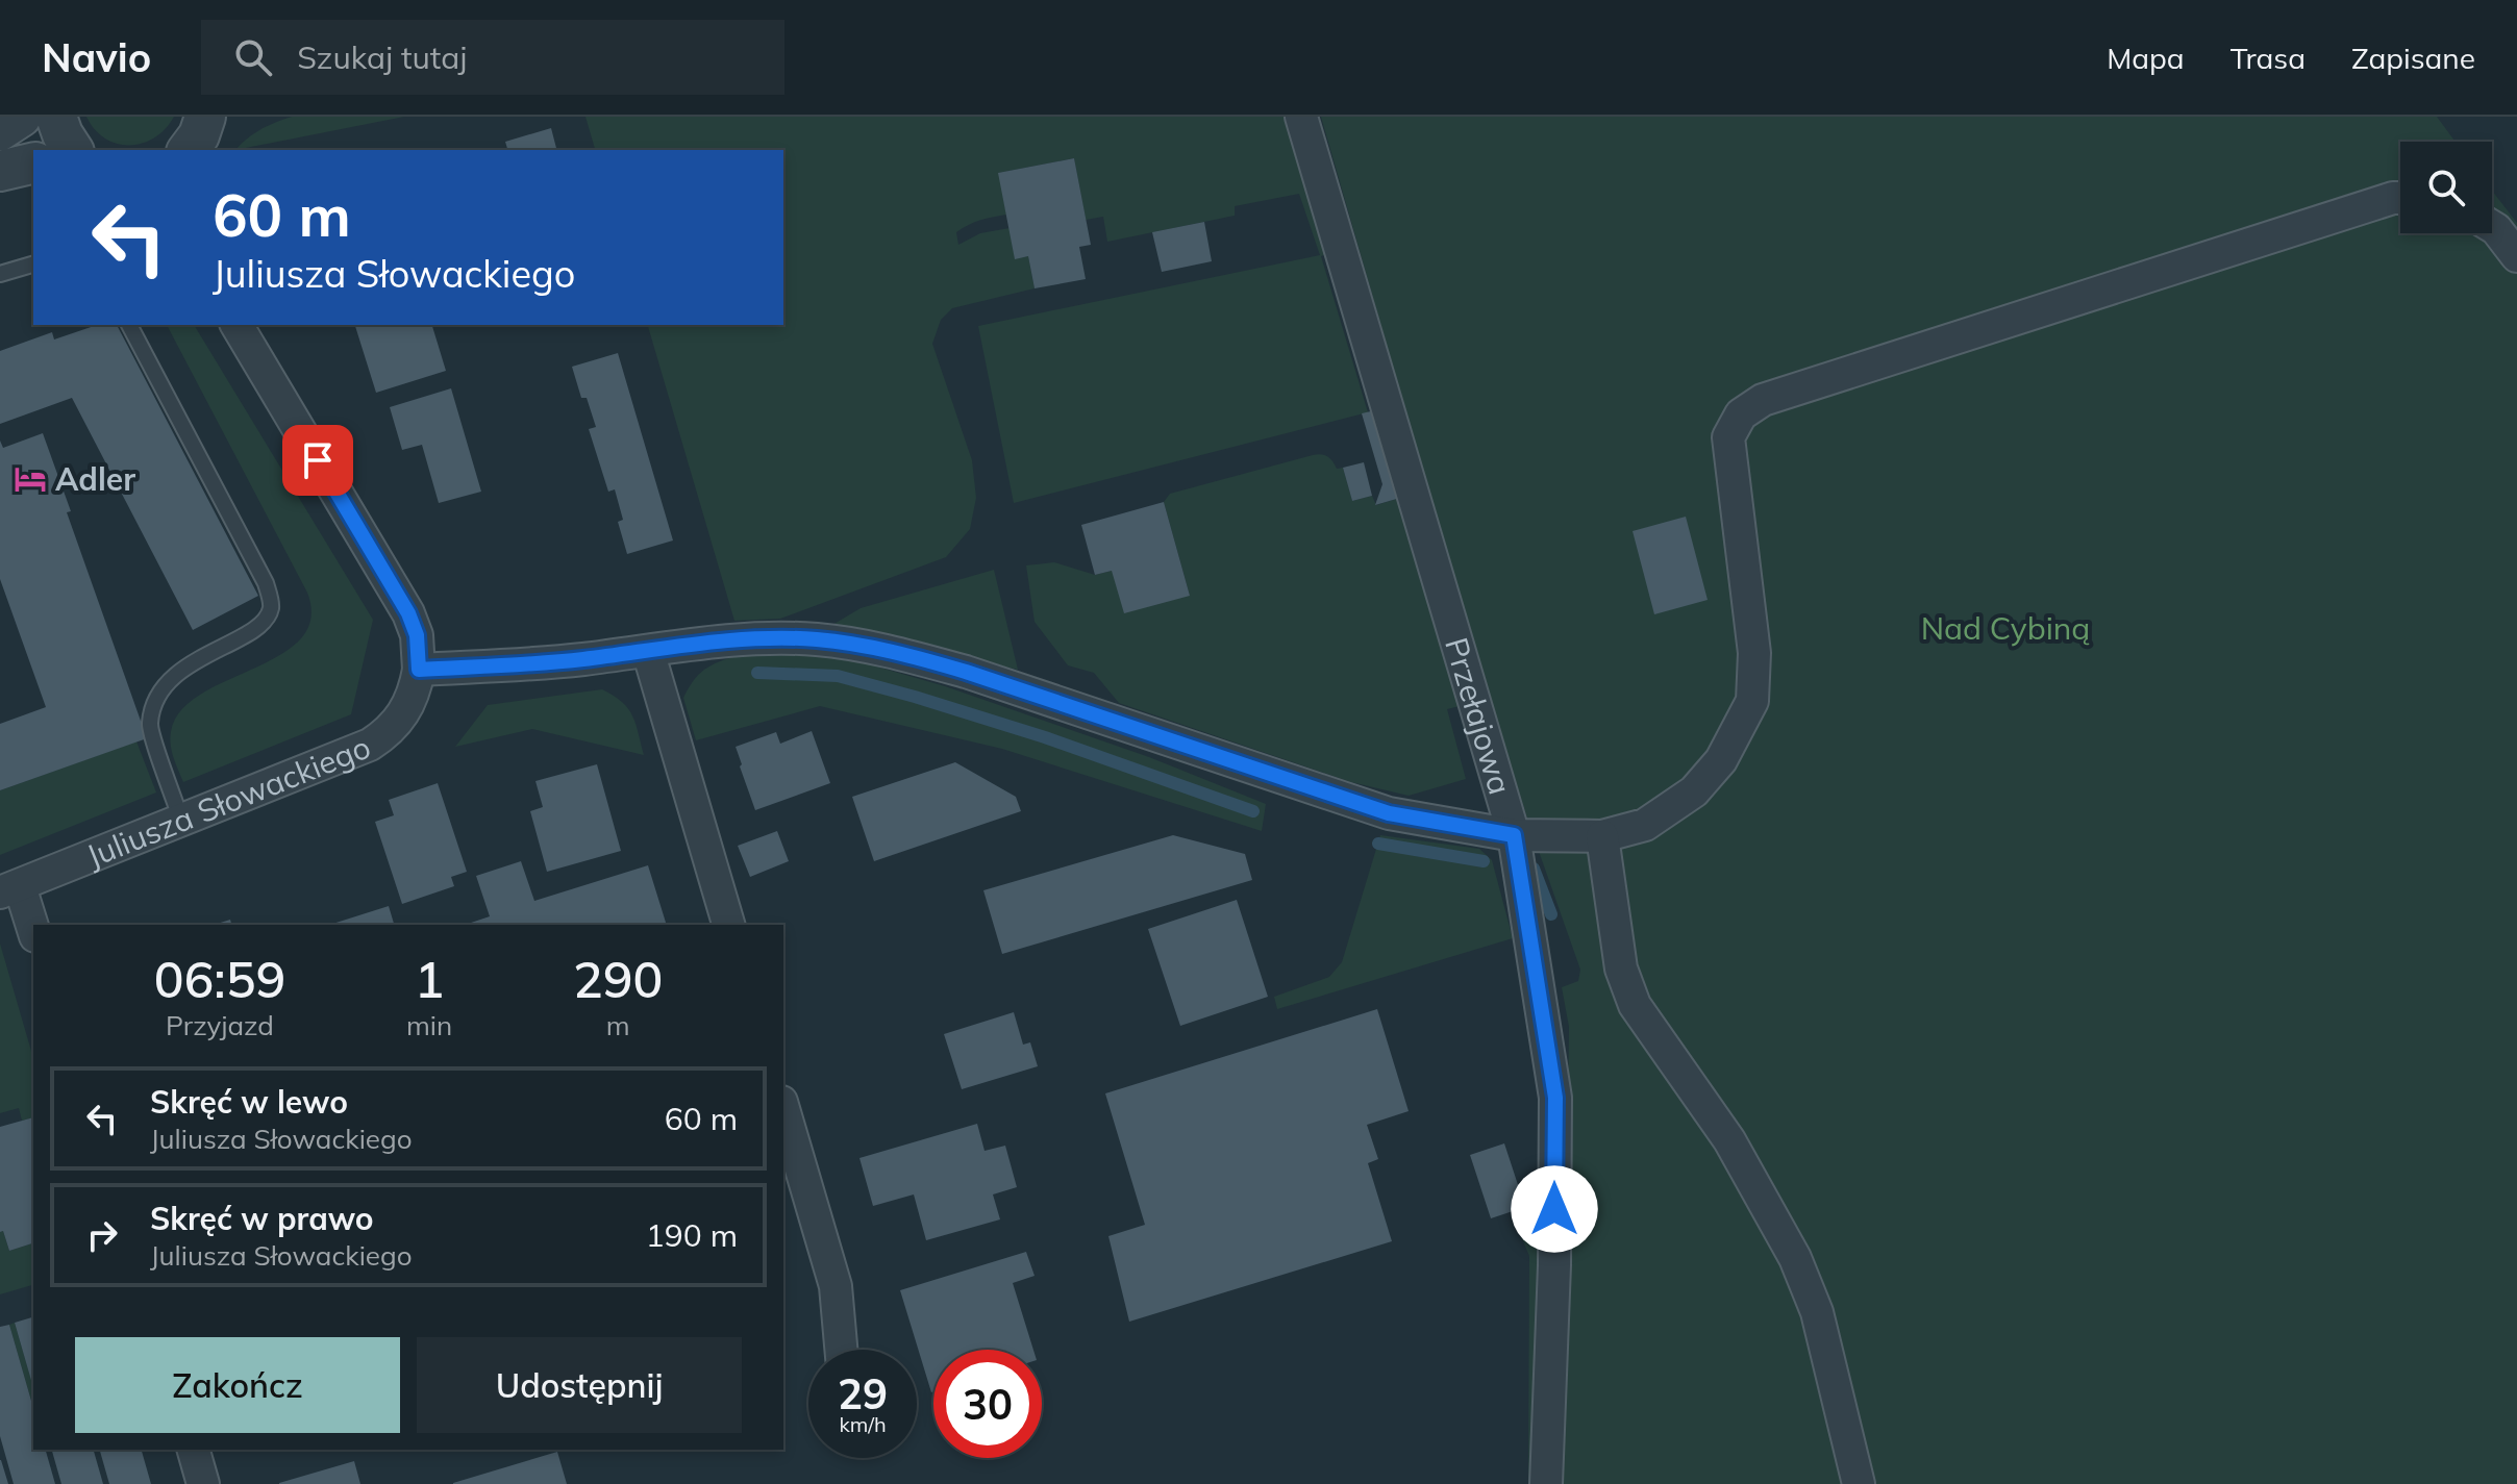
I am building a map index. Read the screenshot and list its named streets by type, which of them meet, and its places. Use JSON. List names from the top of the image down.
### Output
{
  "streets": {
    "street": ["Przełajowa", "Juliusza Słowackiego"]
  },
  "parks": ["Nad Cybiną"],
  "places": {
    "hotel": ["Adler"]
  },
  "page": {
    "header": "Navio",
    "search": "Szukaj tutaj",
    "nav": ["Mapa", "Trasa", "Zapisane"],
    "turn": ["60 m", "Juliusza Słowackiego"],
    "eta": [
      "06:59",
      "Przyjazd",
      "1",
      "min",
      "290",
      "m"
    ],
    "list": [
      {
        "name": "Skręć w lewo",
        "note": "Juliusza Słowackiego",
        "value": "60 m"
      },
      {
        "name": "Skręć w prawo",
        "note": "Juliusza Słowackiego",
        "value": "190 m"
      }
    ],
    "buttons": ["Zakończ", "Udostępnij"],
    "speed": "29 km/h",
    "limit": "30"
  }
}
